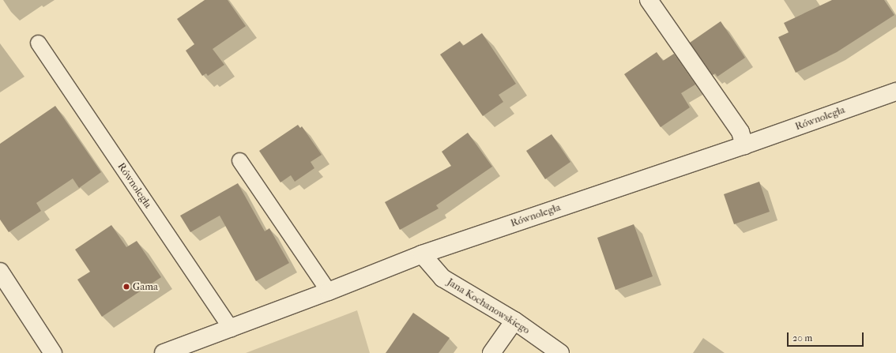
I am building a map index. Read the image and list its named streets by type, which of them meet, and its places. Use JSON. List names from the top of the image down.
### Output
{
  "streets": {
    "street": ["Równoległa", "Jana Kochanowskiego"]
  },
  "crossings": [
    ["Równoległa", "Jana Kochanowskiego"]
  ],
  "places": ["Gama"],
  "scale_bar": "20 m"
}
